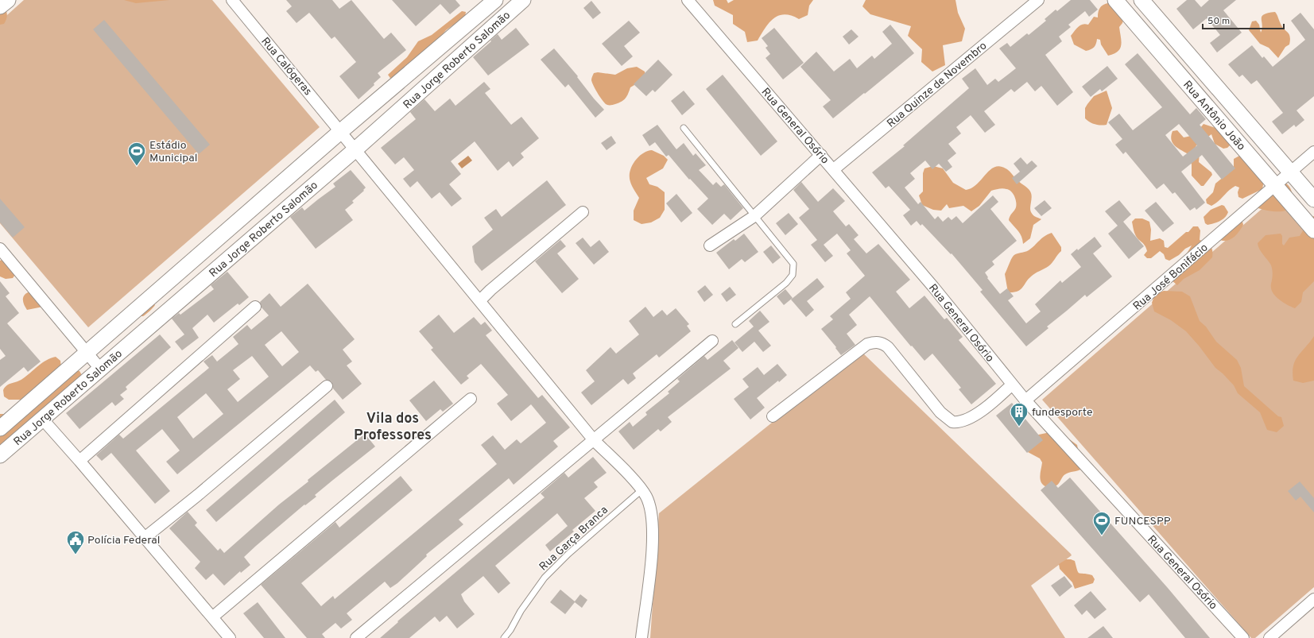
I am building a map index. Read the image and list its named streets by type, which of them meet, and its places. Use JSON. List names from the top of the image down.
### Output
{
  "streets": {
    "main road": ["Rua Jorge Roberto Salomão", "Rua Antônio João"],
    "street": [
      "Rua Calógeras",
      "Rua Quinze de Novembro",
      "Rua General Osório",
      "Rua José Bonifácio"
    ],
    "lane": ["Rua Garça Branca"]
  },
  "crossings": [
    ["Rua Jorge Roberto Salomão", "Rua Calógeras"],
    ["Rua Calógeras", "Rua Garça Branca"],
    ["Rua Quinze de Novembro", "Rua General Osório"],
    ["Rua Antônio João", "Rua José Bonifácio"],
    ["Rua General Osório", "Rua José Bonifácio"]
  ],
  "districts": ["Vila dos Professores"],
  "places": {
    "sports": ["Estádio Municipal", "FUNCESPP"],
    "building": ["fundesporte"],
    "public building": ["Polícia Federal"]
  },
  "scale_bar": "50 m"
}
